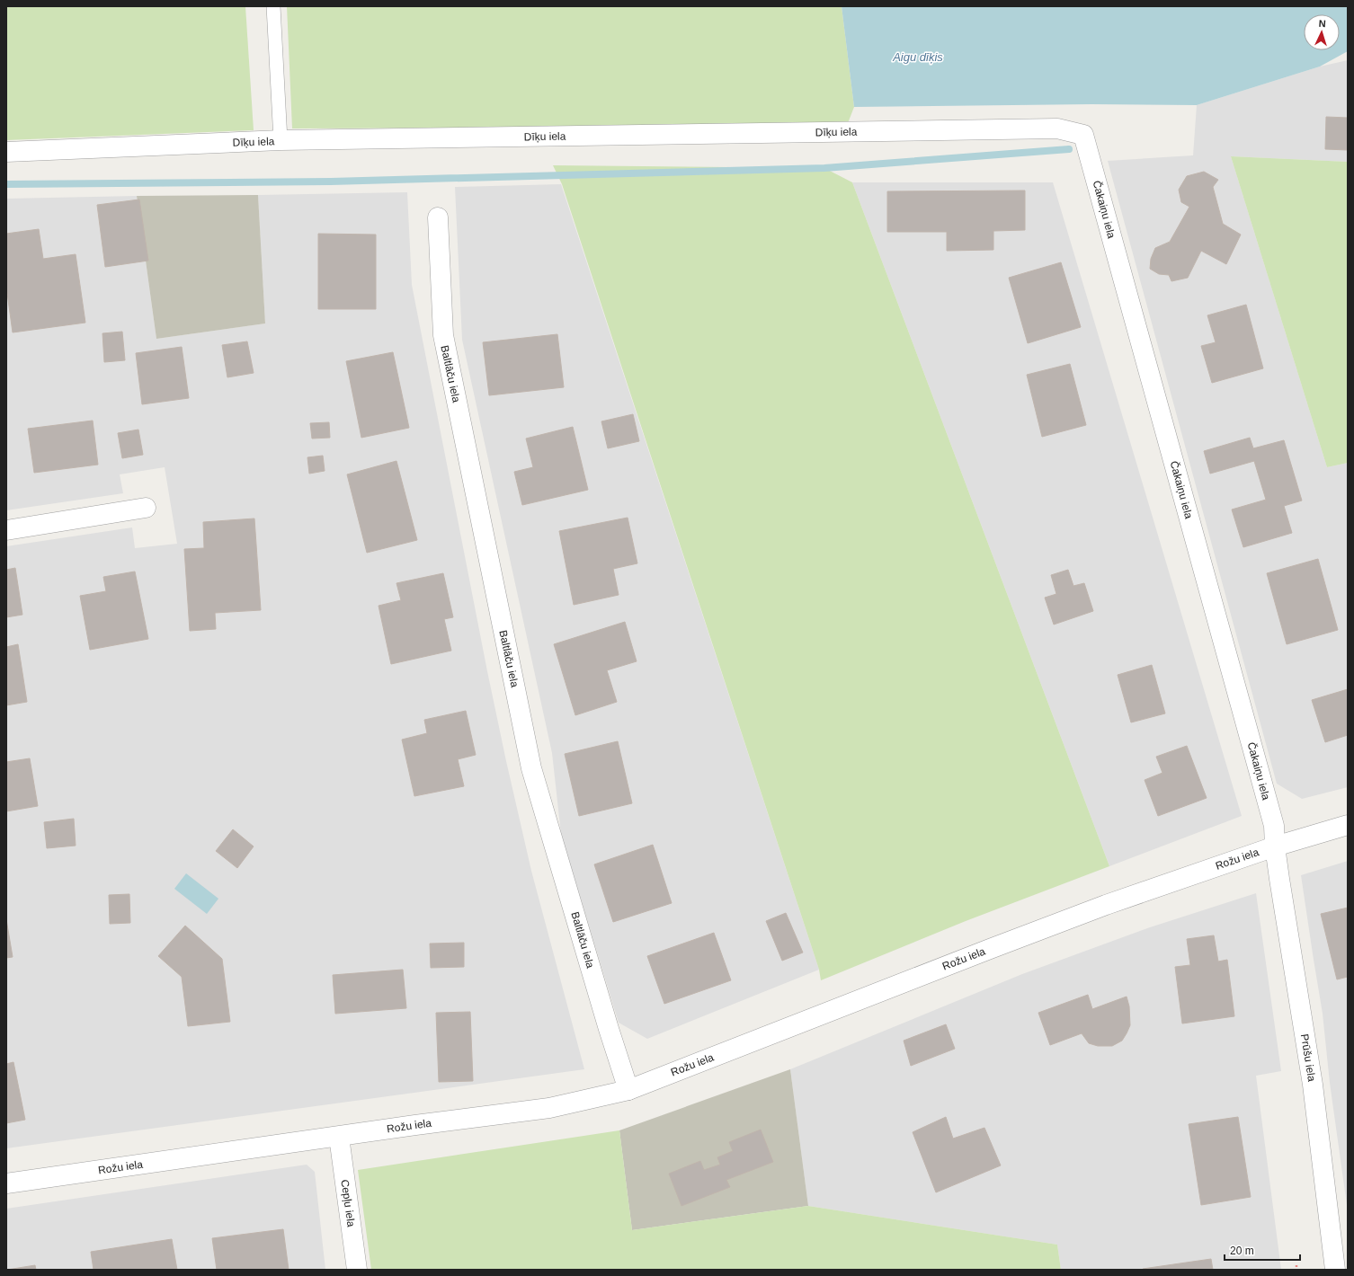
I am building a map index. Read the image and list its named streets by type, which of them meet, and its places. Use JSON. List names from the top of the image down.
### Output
{
  "streets": {
    "street": [
      "Dīķu iela",
      "Čakaiņu iela",
      "Baltlāču iela",
      "Rožu iela",
      "Prūšu iela",
      "Cepļu iela"
    ]
  },
  "crossings": [
    ["Dīķu iela", "Čakaiņu iela"],
    ["Čakaiņu iela", "Rožu iela"],
    ["Čakaiņu iela", "Prūšu iela"],
    ["Baltlāču iela", "Rožu iela"],
    ["Rožu iela", "Prūšu iela"],
    ["Rožu iela", "Cepļu iela"]
  ],
  "water": ["Aigu dīķis"],
  "scale_bar": "20 m",
  "north": "top"
}
